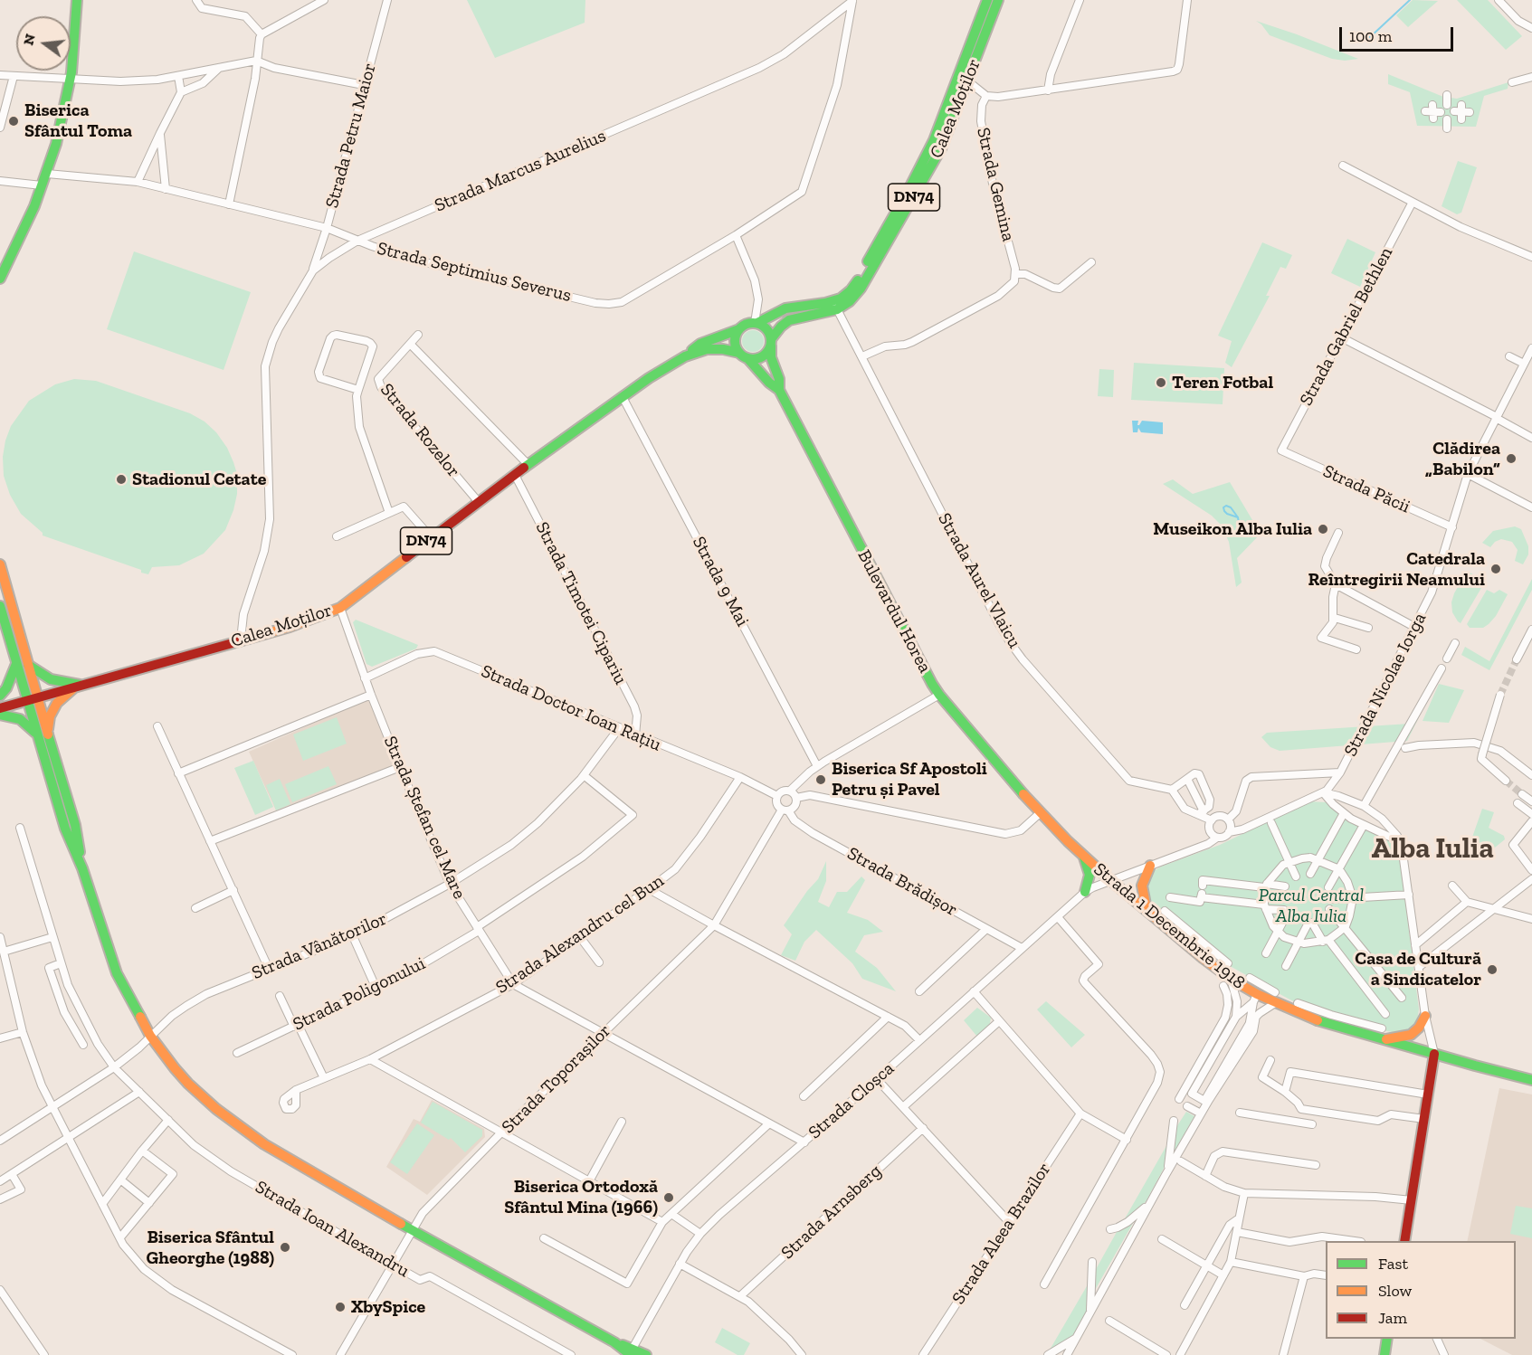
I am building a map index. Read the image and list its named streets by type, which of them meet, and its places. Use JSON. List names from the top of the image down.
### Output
{
  "streets": {
    "main road": [
      "Calea Moților",
      "DN74",
      "Bulevardul Horea",
      "Strada 1 Decembrie 1918"
    ],
    "street": [
      "Strada Petru Maior",
      "Strada Marcus Aurelius",
      "Strada Gemina",
      "Strada Septimius Severus",
      "Strada Gabriel Bethlen",
      "Strada Rozelor",
      "Strada Păcii",
      "Strada Aurel Vlaicu",
      "Strada 9 Mai",
      "Strada Timotei Cipariu",
      "Strada Nicolae Iorga",
      "Strada Doctor Ioan Rațiu",
      "Strada Ștefan cel Mare",
      "Strada Brădișor",
      "Strada Alexandru cel Bun",
      "Strada Vânătorilor",
      "Strada Poligonului",
      "Strada Toporașilor",
      "Strada Cloșca",
      "Strada Arnsberg",
      "Strada Ioan Alexandru",
      "Strada Aleea Brazilor"
    ]
  },
  "crossings": [
    ["Calea Moților", "Strada Septimius Severus"],
    ["Calea Moților", "Strada Rozelor"],
    ["Calea Moților", "Strada Aurel Vlaicu"],
    ["Calea Moților", "Strada 9 Mai"],
    ["Calea Moților", "Strada Timotei Cipariu"],
    ["Calea Moților", "Strada Ștefan cel Mare"],
    ["Strada Petru Maior", "Strada Septimius Severus"],
    ["Strada Marcus Aurelius", "Strada Septimius Severus"],
    ["Strada Gabriel Bethlen", "Strada Păcii"],
    ["Strada Păcii", "Strada Nicolae Iorga"],
    ["Strada Timotei Cipariu", "Strada Doctor Ioan Rațiu"],
    ["Bulevardul Horea", "Strada 1 Decembrie 1918"],
    ["Strada Doctor Ioan Rațiu", "Strada Ștefan cel Mare"],
    ["Strada Doctor Ioan Rațiu", "Strada Brădișor"],
    ["Strada Doctor Ioan Rațiu", "Strada Alexandru cel Bun"],
    ["Strada Doctor Ioan Rațiu", "Strada Vânătorilor"],
    ["Strada Doctor Ioan Rațiu", "Strada Toporașilor"],
    ["Strada Ștefan cel Mare", "Strada Alexandru cel Bun"],
    ["Strada Ștefan cel Mare", "Strada Vânătorilor"],
    ["Strada Ștefan cel Mare", "Strada Poligonului"],
    ["Strada Ștefan cel Mare", "Strada Toporașilor"],
    ["Strada Ștefan cel Mare", "Strada Cloșca"],
    ["Strada Brădișor", "Strada Toporașilor"],
    ["Strada Brădișor", "Strada Cloșca"],
    ["Strada 1 Decembrie 1918", "Strada Cloșca"],
    ["Strada Vânătorilor", "Strada Poligonului"],
    ["Strada Vânătorilor", "Strada Ioan Alexandru"],
    ["Strada Toporașilor", "Strada Ioan Alexandru"]
  ],
  "districts": ["Alba Iulia"],
  "parks": ["Parcul Central Alba Iulia"],
  "places": [
    "Biserica Sfântul Toma",
    "Teren Fotbal",
    "Clădirea „Babilon”",
    "Stadionul Cetate",
    "Museikon Alba Iulia",
    "Catedrala Reîntregirii Neamului",
    "Biserica Sf Apostoli Petru și Pavel",
    "Casa de Cultură a Sindicatelor",
    "Biserica Ortodoxă Sfântul Mina (1966)",
    "Biserica Sfântul Gheorghe (1988)",
    "XbySpice"
  ],
  "legend": ["Fast", "Slow", "Jam"],
  "scale_bar": "100 m",
  "north": "left"
}
